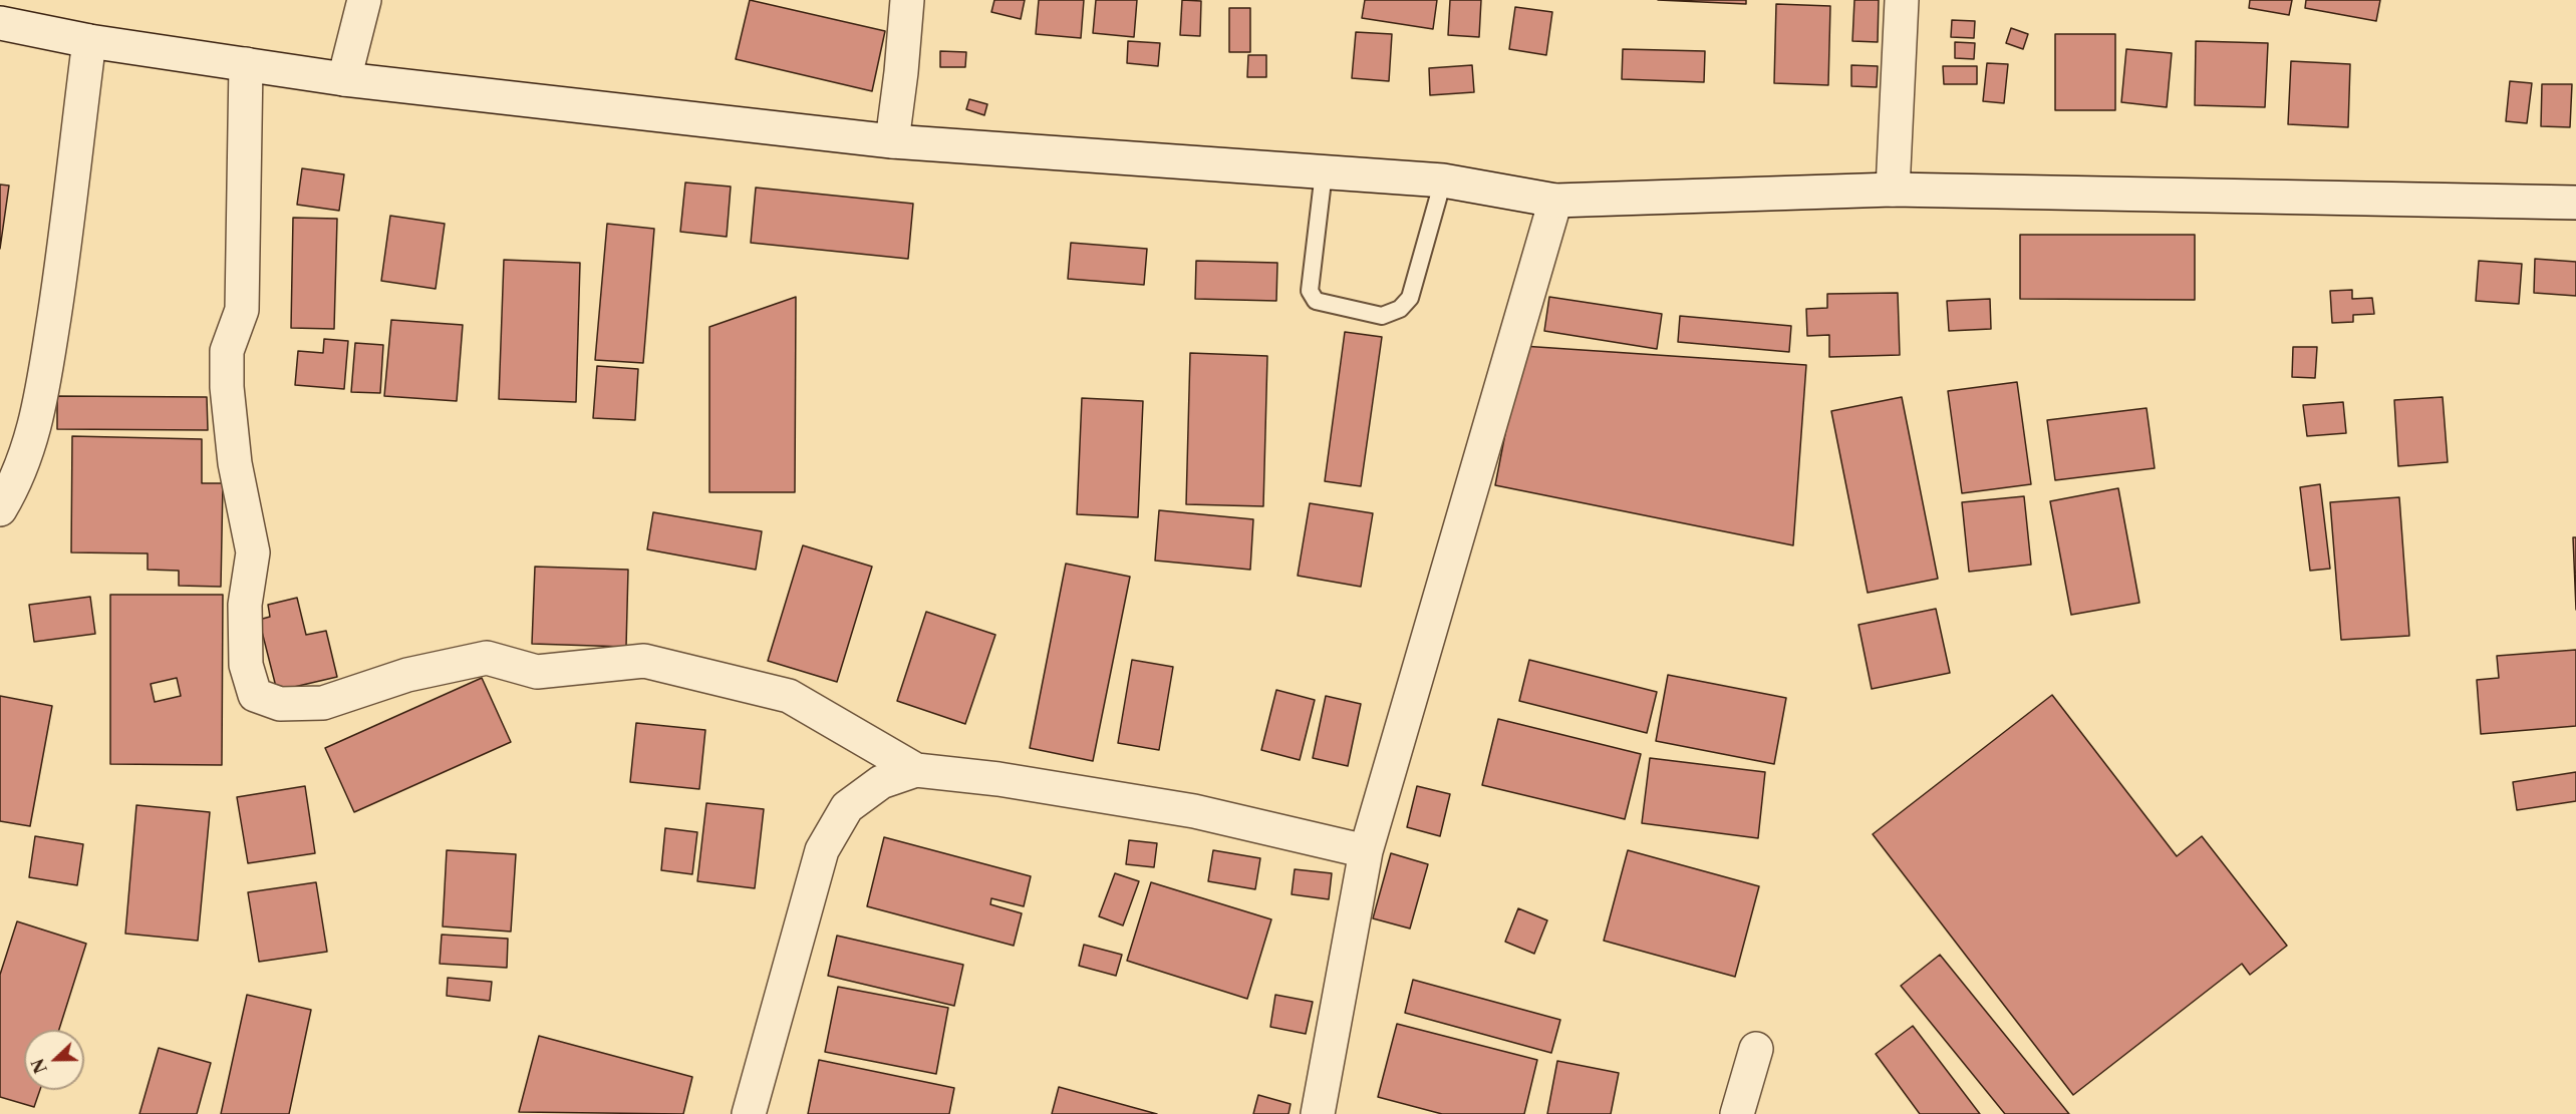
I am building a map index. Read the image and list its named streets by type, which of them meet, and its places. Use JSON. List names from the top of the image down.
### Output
{
  "north": "left"
}
